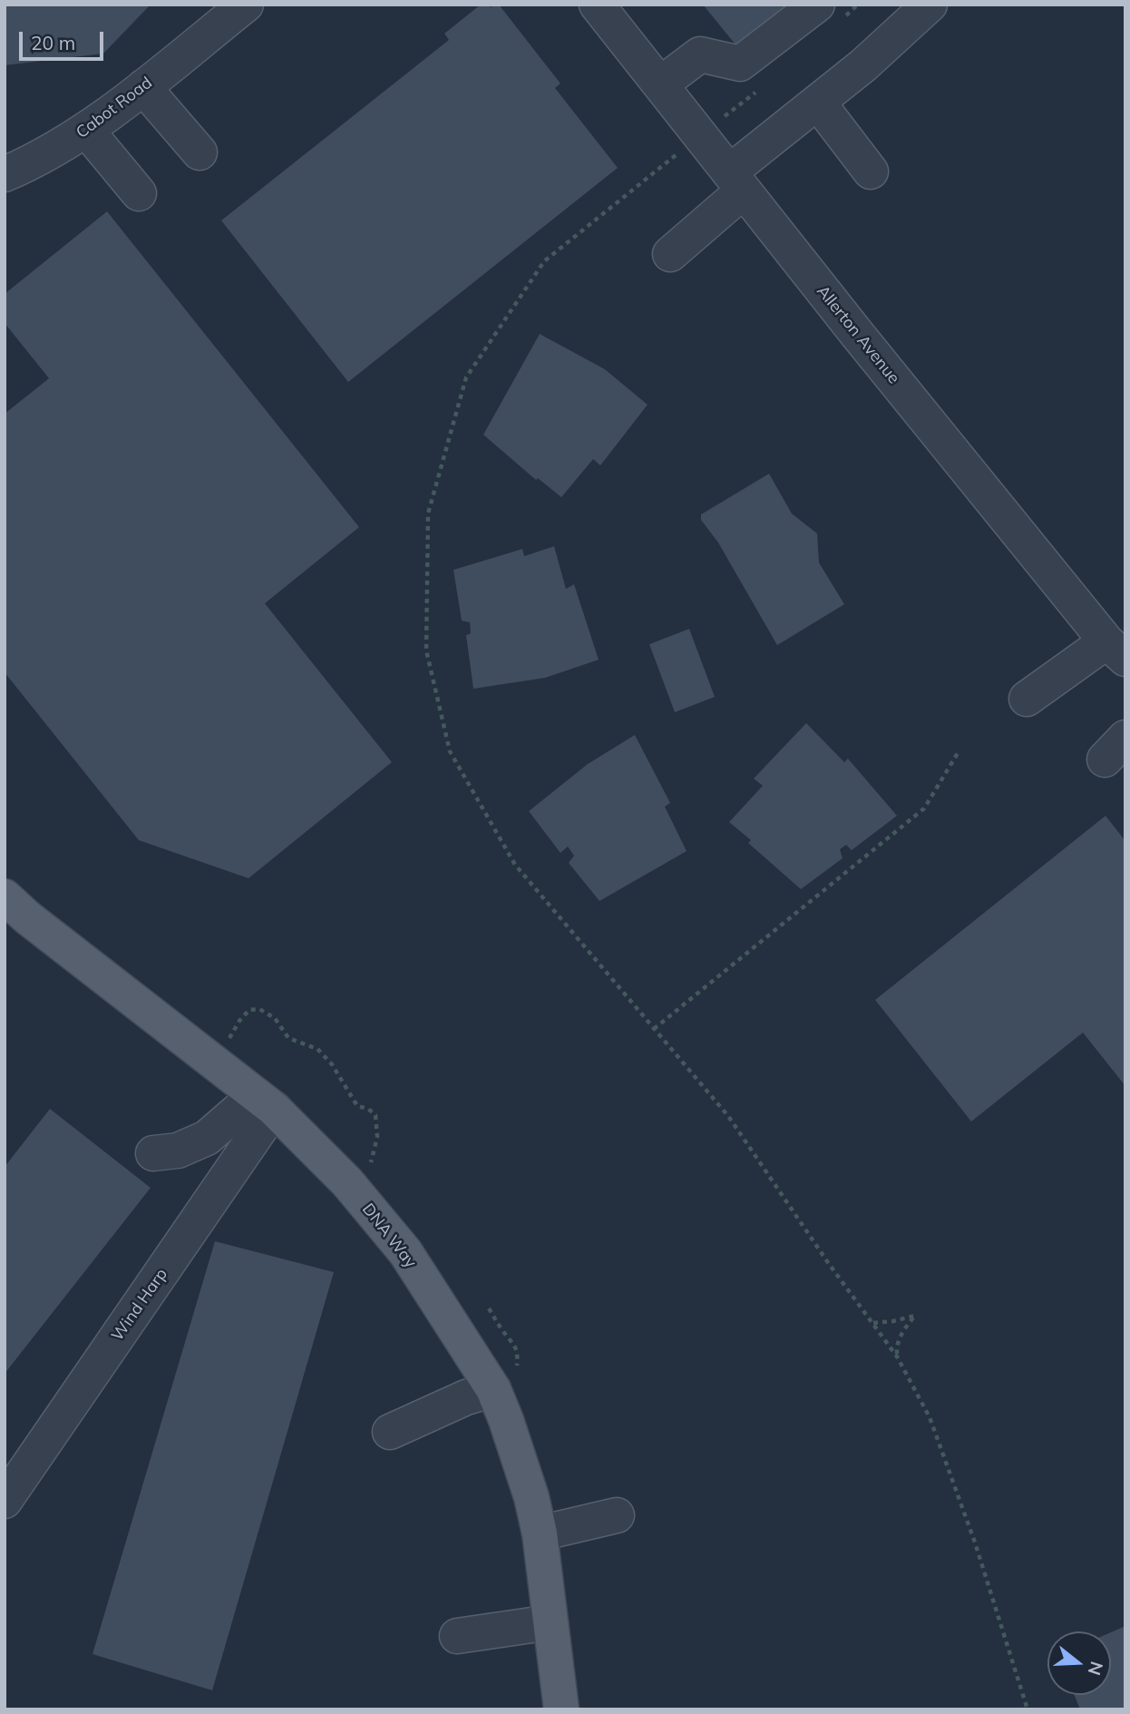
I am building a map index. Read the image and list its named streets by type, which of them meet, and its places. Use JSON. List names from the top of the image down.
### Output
{
  "streets": {
    "main road": ["DNA Way"],
    "street": ["Cabot Road", "Allerton Avenue", "Wind Harp"]
  },
  "crossings": [
    ["DNA Way", "Wind Harp"]
  ],
  "scale_bar": "20 m",
  "north": "right"
}
